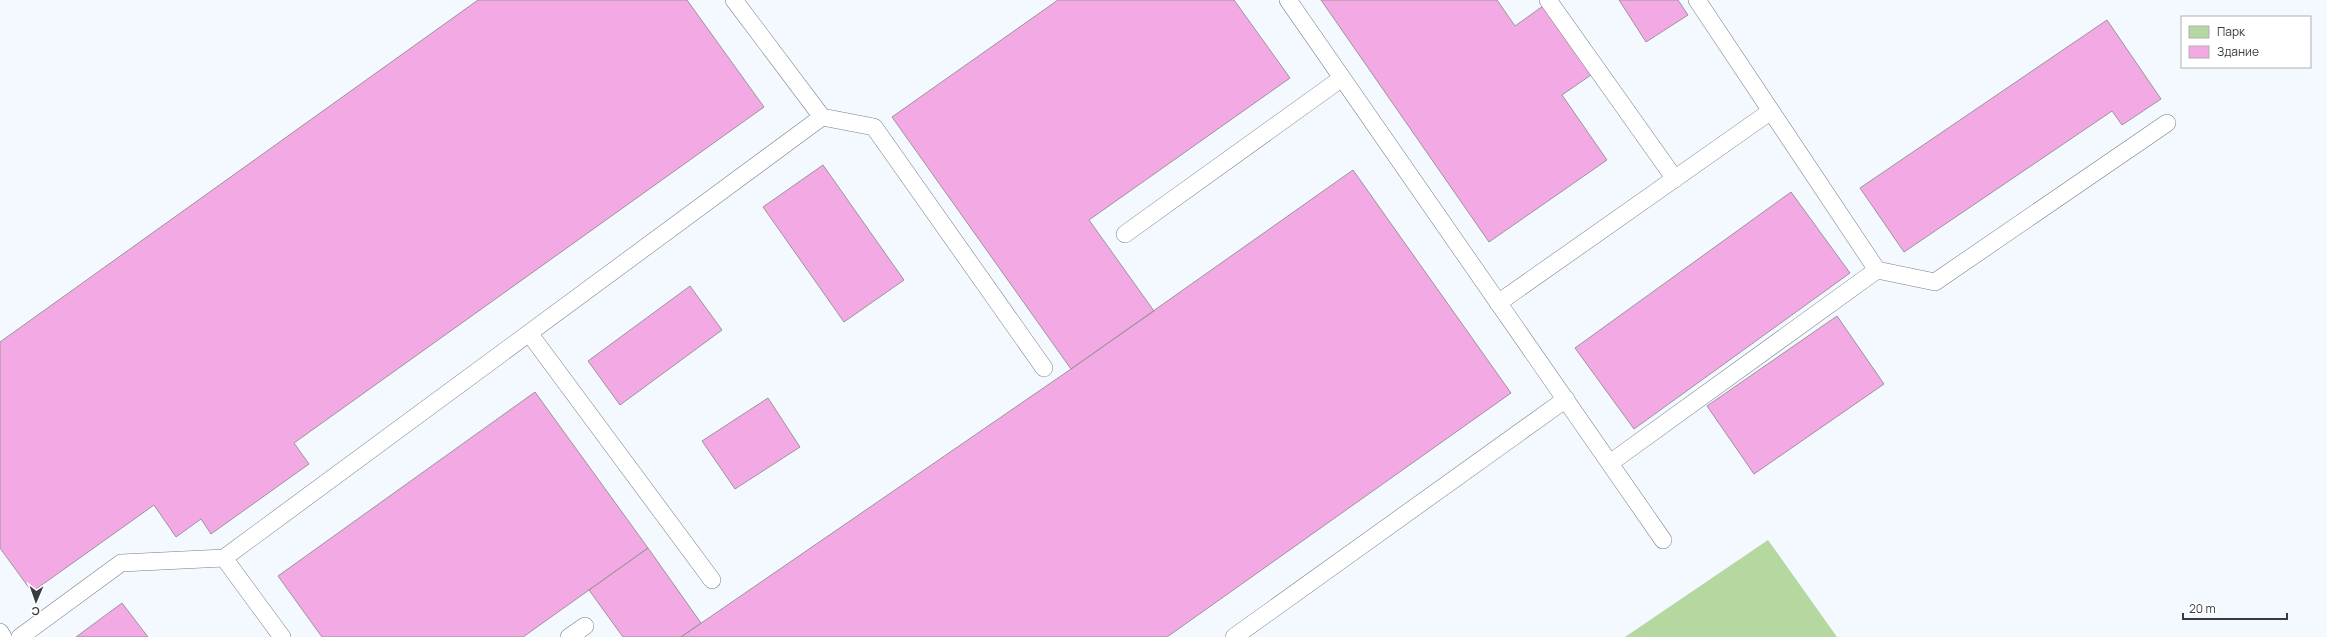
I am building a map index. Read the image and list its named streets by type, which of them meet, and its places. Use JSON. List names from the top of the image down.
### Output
{
  "legend": ["Парк", "Здание"],
  "scale_bar": "20 m",
  "north": "bottom"
}
